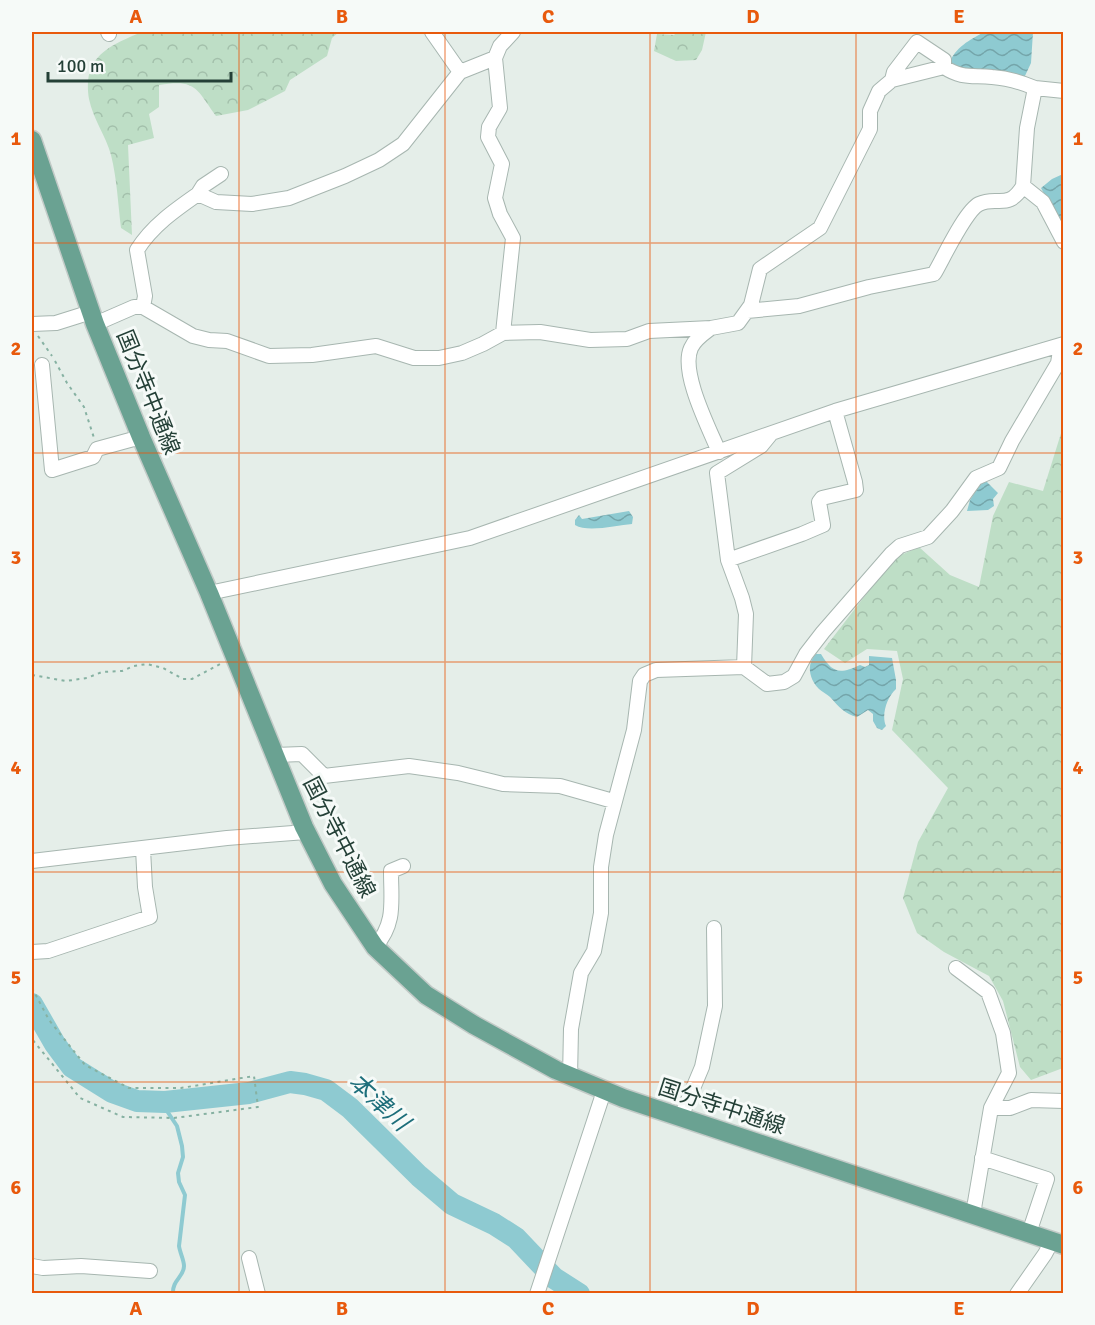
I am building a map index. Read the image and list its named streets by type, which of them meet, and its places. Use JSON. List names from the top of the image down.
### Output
{
  "streets": {
    "main road": ["国分寺中通線"]
  },
  "water": ["本津川"],
  "scale_bar": "100 m",
  "grid": {
    "columns": [
      "A",
      "B",
      "C",
      "D",
      "E"
    ],
    "rows": [
      "1",
      "2",
      "3",
      "4",
      "5",
      "6"
    ]
  }
}
